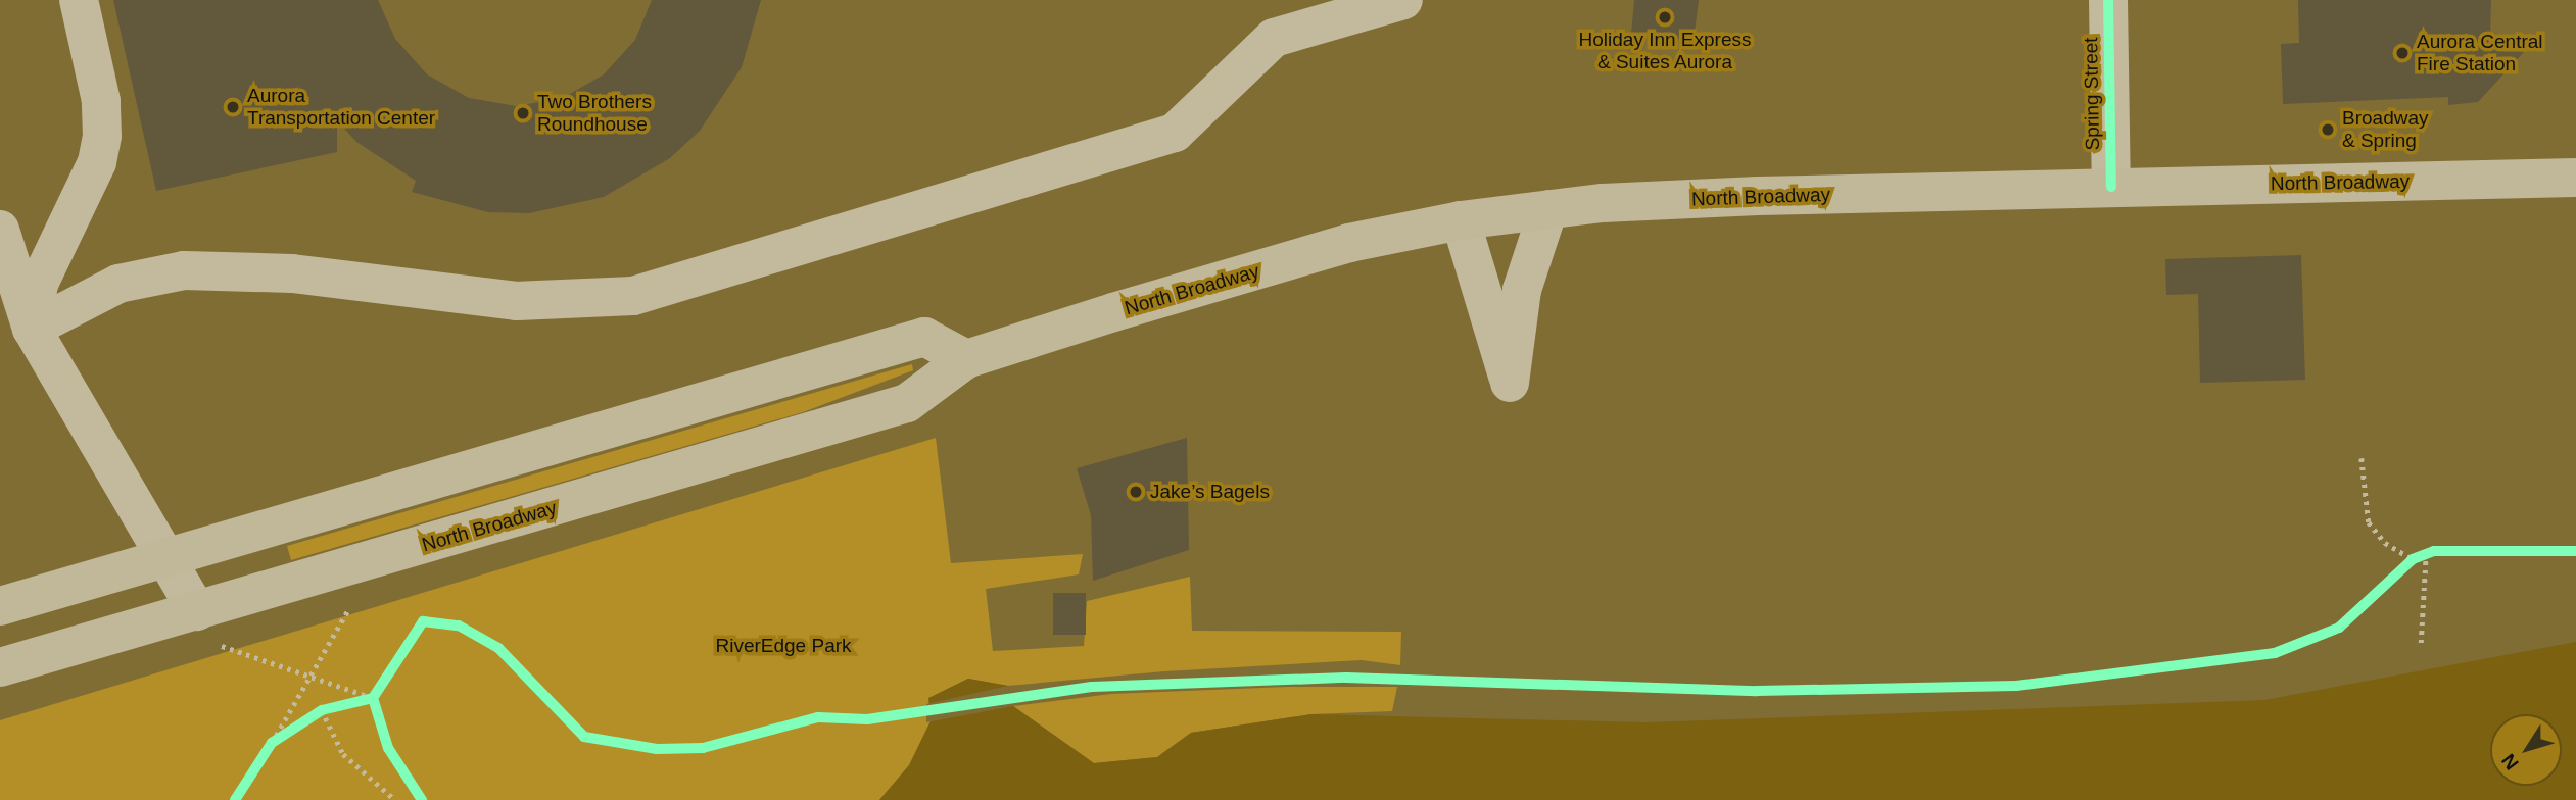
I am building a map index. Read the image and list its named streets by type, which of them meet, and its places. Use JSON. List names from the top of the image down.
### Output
{
  "streets": {
    "main road": ["North Broadway"],
    "street": ["Spring Street"]
  },
  "crossings": [
    ["Spring Street", "North Broadway"]
  ],
  "parks": ["RiverEdge Park"],
  "places": [
    "Holiday Inn Express & Suites Aurora",
    "Aurora Central Fire Station",
    "Aurora Transportation Center",
    "Two Brothers Roundhouse",
    "Broadway & Spring",
    "Jake’s Bagels"
  ],
  "north": "bottom left"
}
